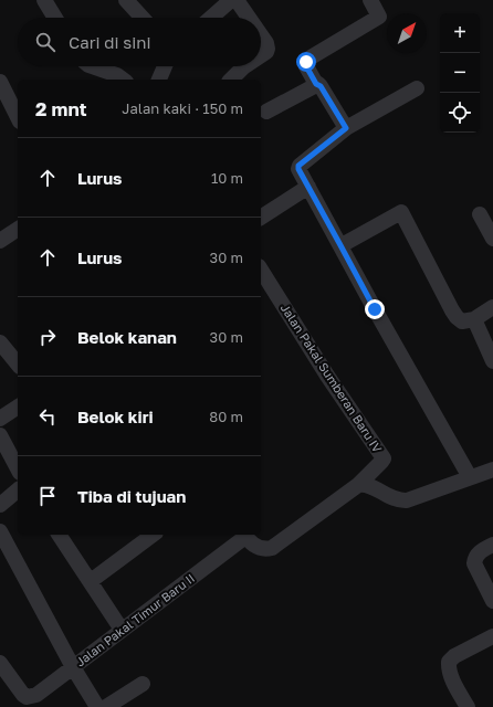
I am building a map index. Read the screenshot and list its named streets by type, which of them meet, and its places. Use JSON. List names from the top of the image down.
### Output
{
  "streets": {
    "street": ["Jalan Pakal Sumberan Baru IV", "Jalan Pakal Timur Baru II"]
  },
  "north": "top right",
  "page": {
    "map_buttons": ["+", "−"],
    "search": "Cari di sini",
    "heading": ["2 mnt", "Jalan kaki · 150 m"],
    "list": [
      ["Lurus", "10 m"],
      ["Lurus", "30 m"],
      ["Belok kanan", "30 m"],
      ["Belok kiri", "80 m"],
      "Tiba di tujuan"
    ]
  }
}
